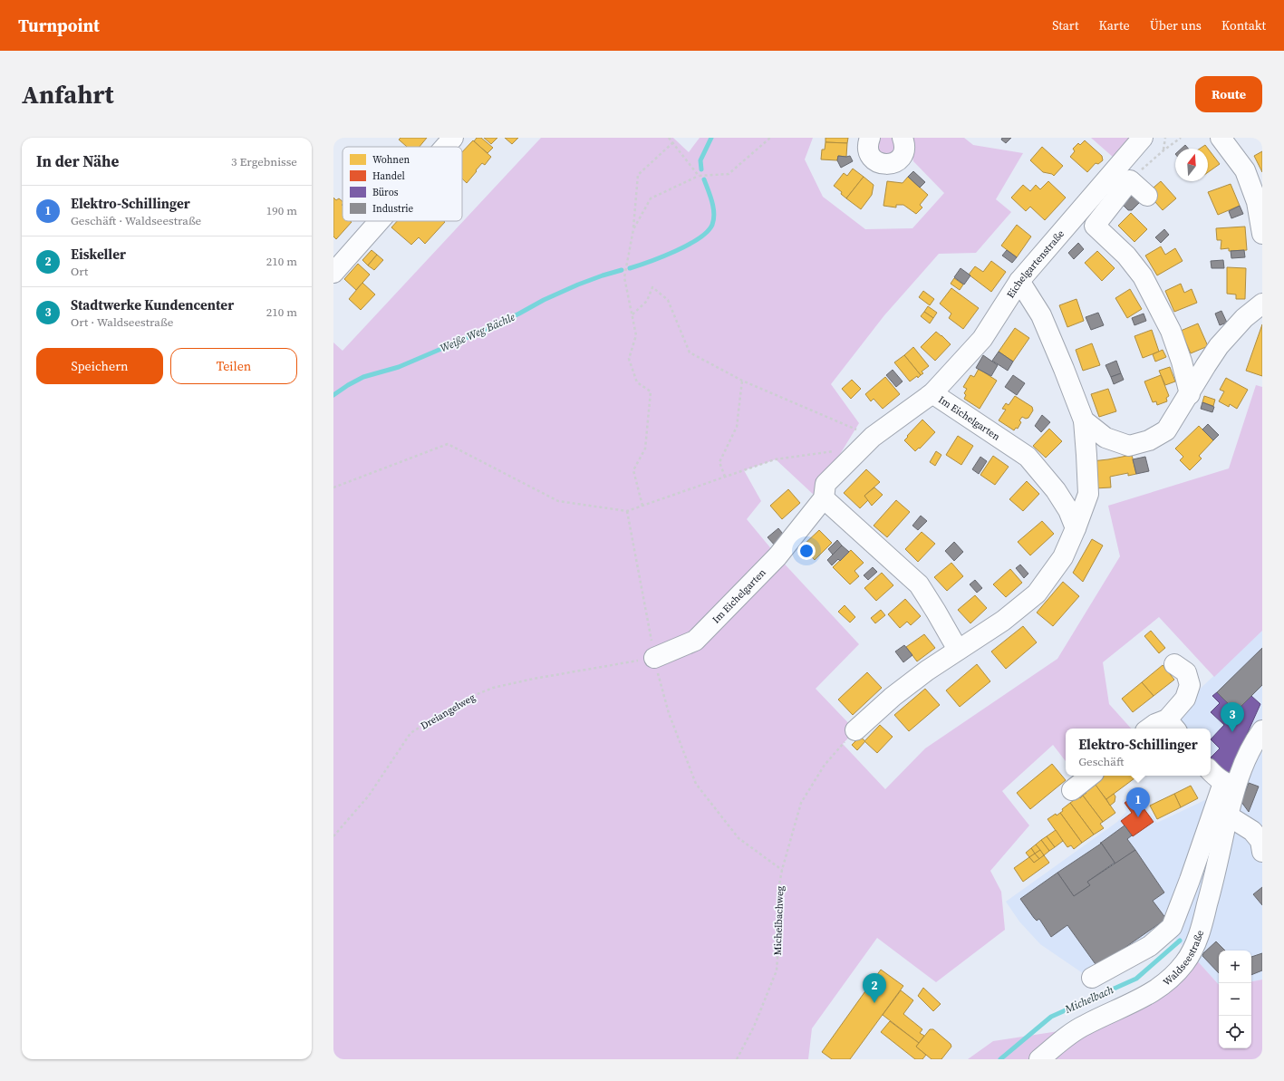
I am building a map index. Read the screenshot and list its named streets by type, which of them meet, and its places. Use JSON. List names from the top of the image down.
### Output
{
  "streets": {
    "street": ["Eichelgartenstraße", "Im Eichelgarten", "Waldseestraße"],
    "path": ["Dreiangelweg", "Michelbachweg"]
  },
  "crossings": [
    ["Eichelgartenstraße", "Im Eichelgarten"],
    ["Im Eichelgarten", "Dreiangelweg"]
  ],
  "water": ["Weiße Weg Bächle", "Michelbach"],
  "legend": [
    "Wohnen",
    "Handel",
    "Büros",
    "Industrie"
  ],
  "north": "top",
  "page": {
    "header": "Turnpoint",
    "nav": [
      "Start",
      "Karte",
      "Über uns",
      "Kontakt"
    ],
    "buttons": [
      "Route",
      ["Speichern", "Teilen"]
    ],
    "title": "Anfahrt",
    "heading": ["In der Nähe", "3 Ergebnisse"],
    "list": [
      {
        "mark": "1",
        "name": "Elektro-Schillinger",
        "note": "Geschäft · Waldseestraße",
        "value": "190 m"
      },
      {
        "mark": "2",
        "name": "Eiskeller",
        "note": "Ort",
        "value": "210 m"
      },
      {
        "mark": "3",
        "name": "Stadtwerke Kundencenter",
        "note": "Ort · Waldseestraße",
        "value": "210 m"
      }
    ],
    "pins": ["3", "1", "2"],
    "popup": ["Elektro-Schillinger", "Geschäft"],
    "map_buttons": ["+", "−"]
  }
}
